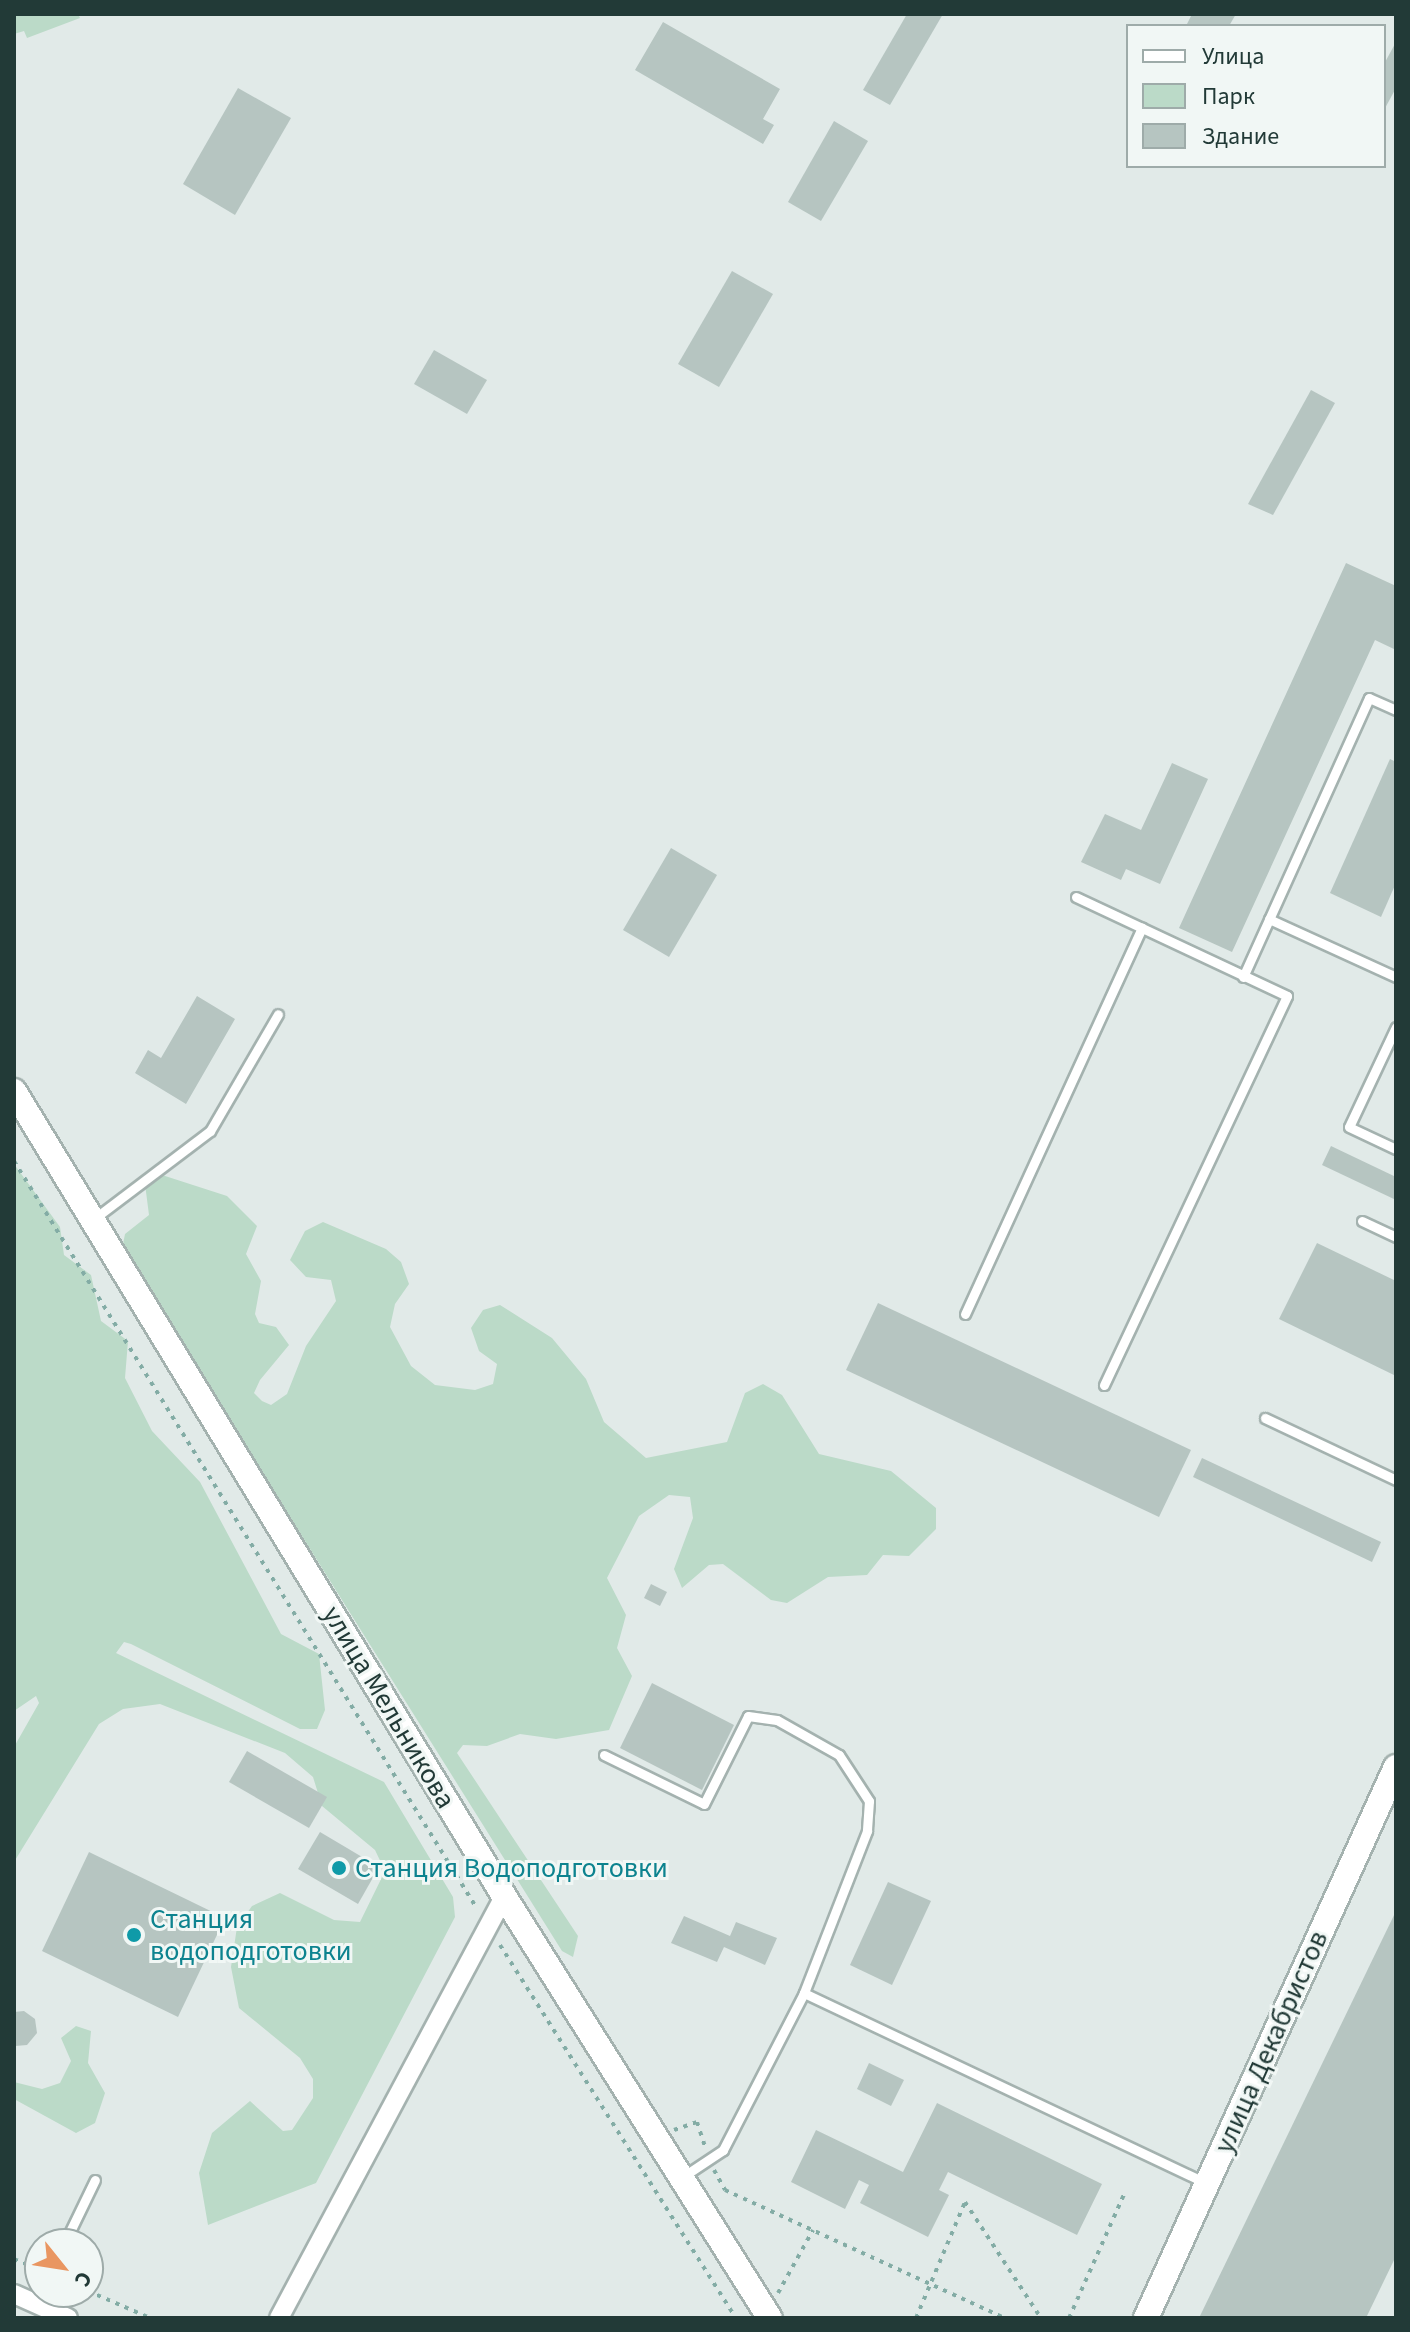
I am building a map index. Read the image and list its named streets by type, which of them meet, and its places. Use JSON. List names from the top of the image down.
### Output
{
  "streets": {
    "street": ["улица Мельникова", "улица Декабристов"]
  },
  "places": ["Станция Водоподготовки", "Станция водоподготовки"],
  "legend": ["Улица", "Парк", "Здание"],
  "north": "bottom right"
}
